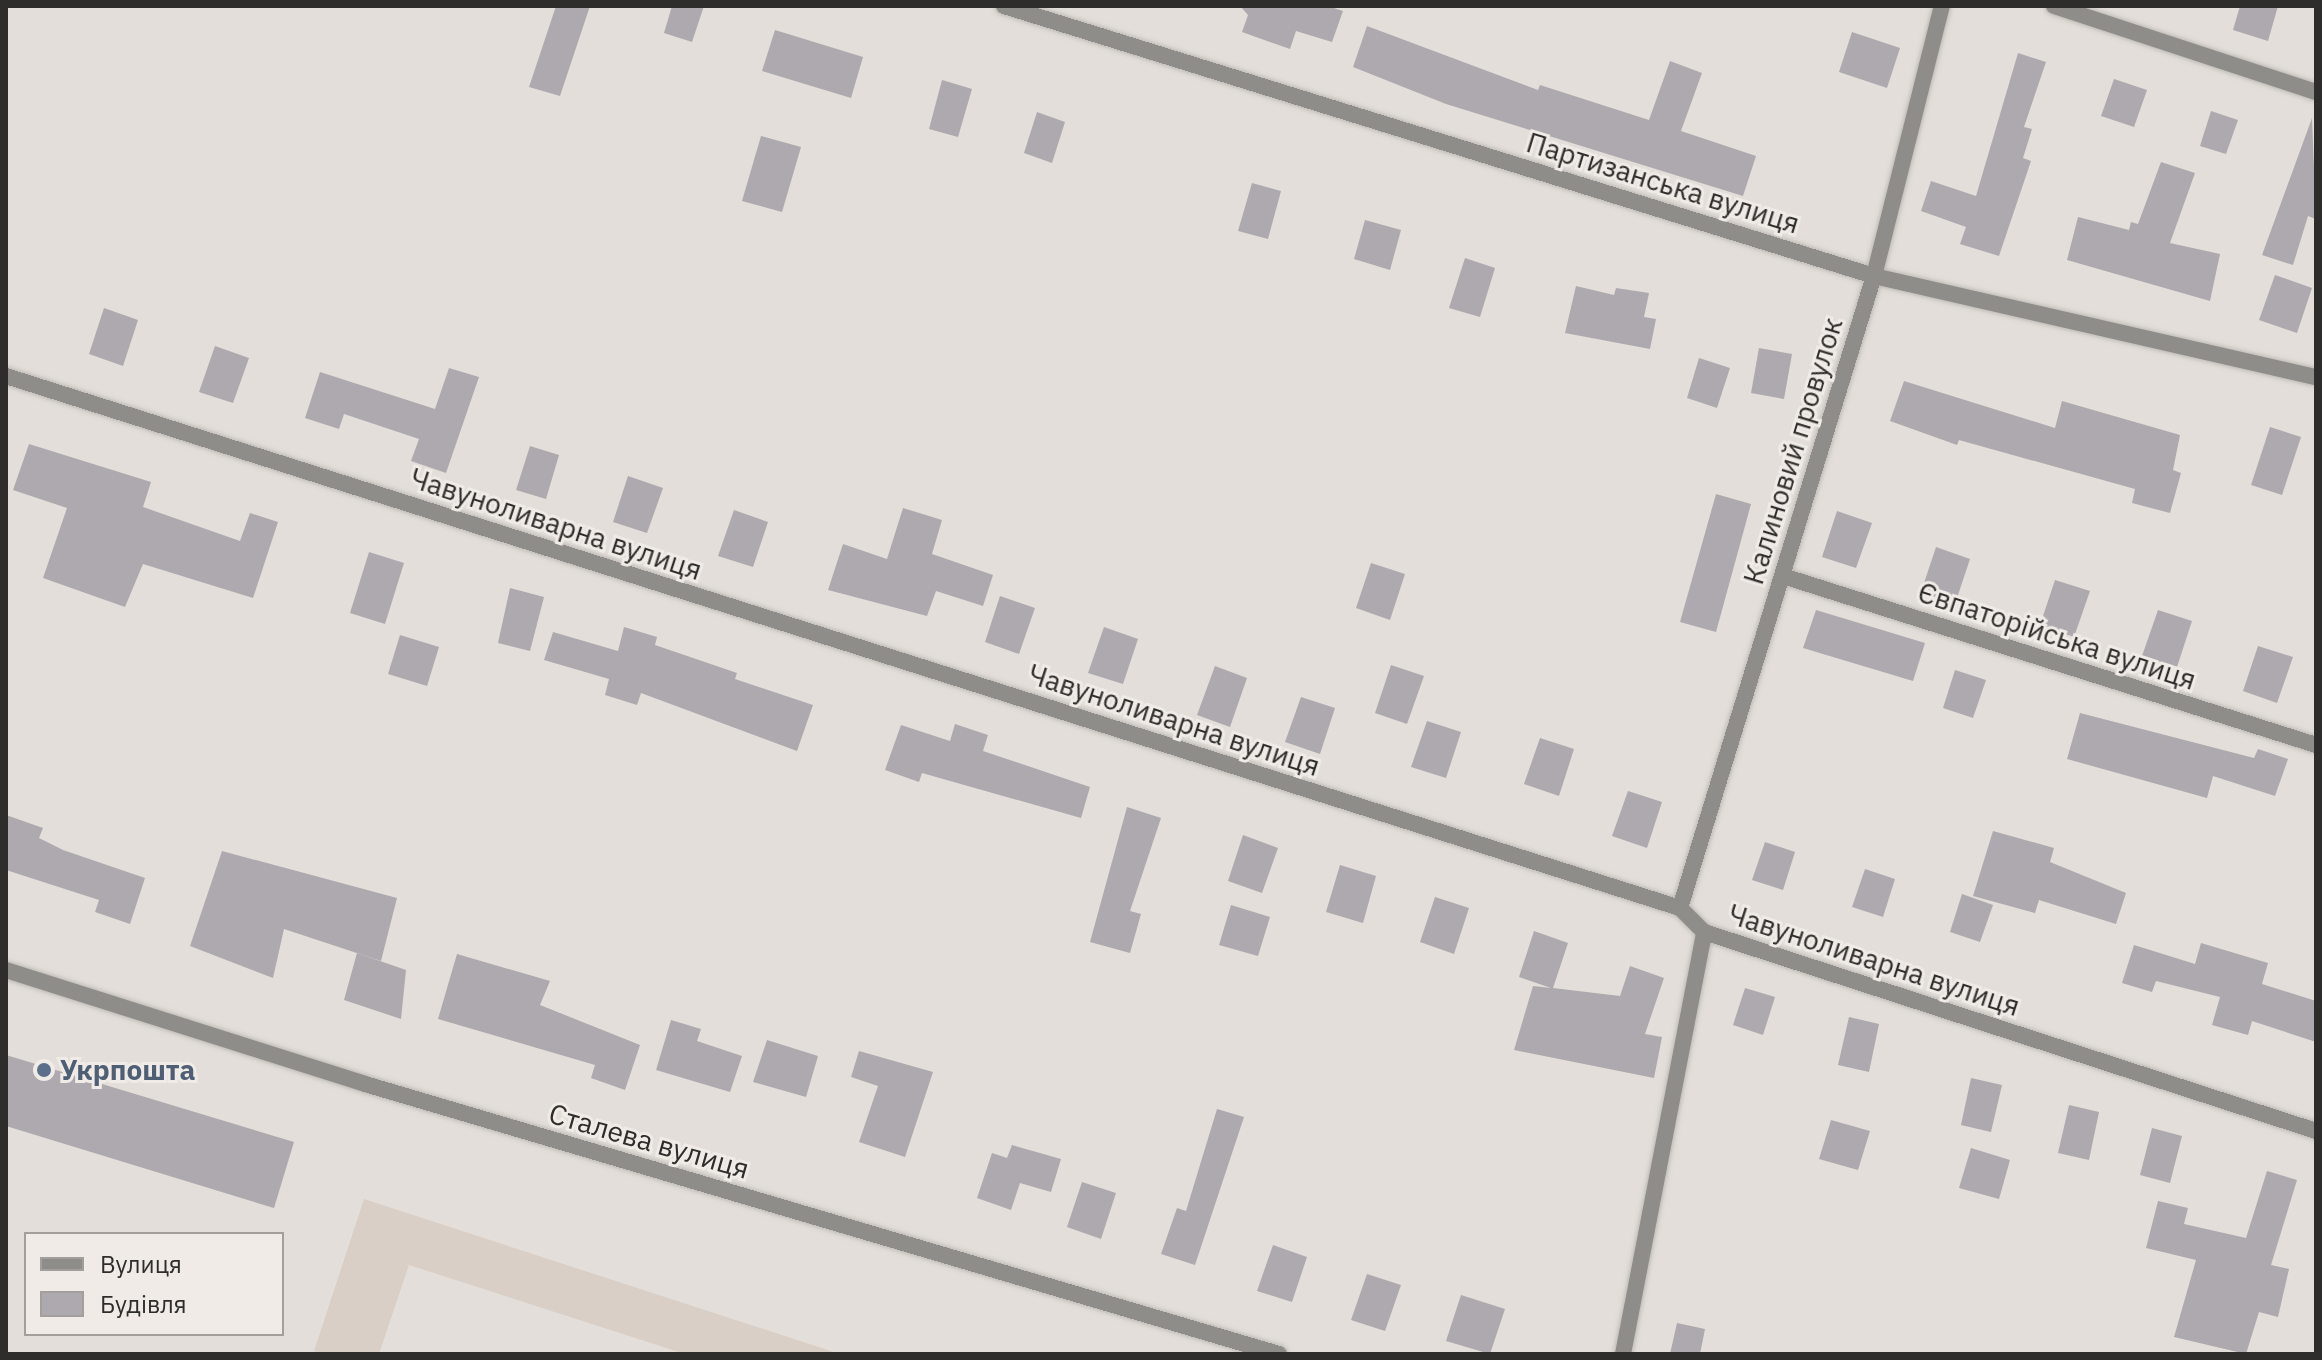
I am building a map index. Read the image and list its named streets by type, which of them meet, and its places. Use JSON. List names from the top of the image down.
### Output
{
  "streets": {
    "street": [
      "Партизанська вулиця",
      "Калиновий провулок",
      "Чавуноливарна вулиця",
      "Євпаторійська вулиця",
      "Сталева вулиця"
    ]
  },
  "crossings": [
    ["Партизанська вулиця", "Калиновий провулок"],
    ["Калиновий провулок", "Чавуноливарна вулиця"],
    ["Калиновий провулок", "Євпаторійська вулиця"]
  ],
  "places": ["Укрпошта"],
  "legend": ["Вулиця", "Будівля"]
}
